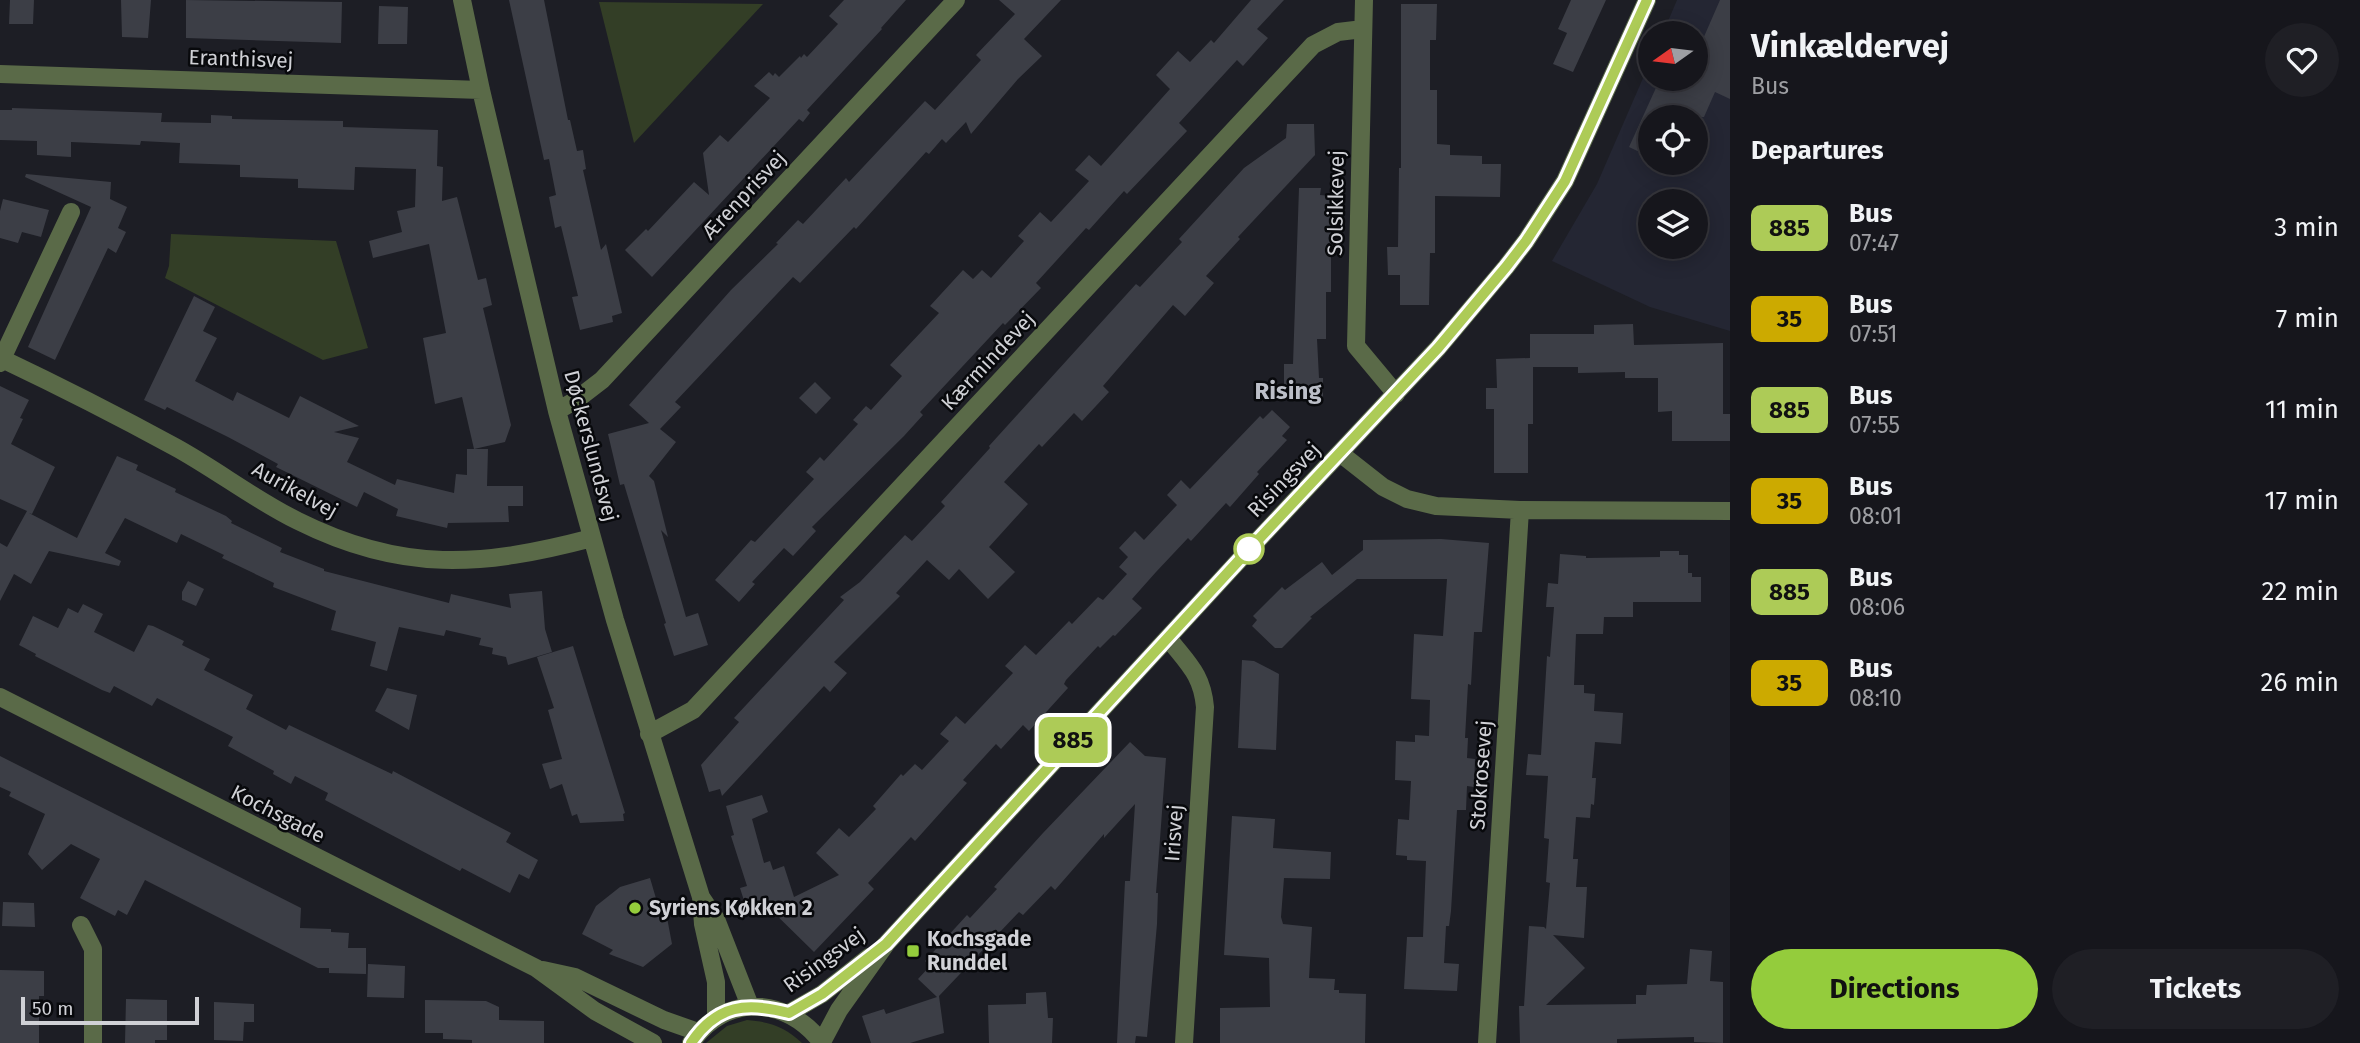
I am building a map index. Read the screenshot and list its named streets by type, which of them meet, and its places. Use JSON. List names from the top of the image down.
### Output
{
  "streets": {
    "street": [
      "Eranthisvej",
      "Ærenprisvej",
      "Solsikkevej",
      "Kærmindevej",
      "Døckerslundsvej",
      "Risingsvej",
      "Aurikelvej",
      "Stokrosevej",
      "Kochsgade",
      "Irisvej"
    ]
  },
  "crossings": [
    ["Eranthisvej", "Døckerslundsvej"],
    ["Ærenprisvej", "Døckerslundsvej"],
    ["Solsikkevej", "Kærmindevej"],
    ["Solsikkevej", "Risingsvej"],
    ["Kærmindevej", "Døckerslundsvej"],
    ["Døckerslundsvej", "Aurikelvej"],
    ["Risingsvej", "Irisvej"]
  ],
  "districts": ["Rising"],
  "places": {
    "other": ["Syriens Køkken 2"],
    "transit": ["Kochsgade Runddel"]
  },
  "lines": ["bus line 885"],
  "scale_bar": "50 m",
  "north": "left",
  "page": {
    "on_map": "885",
    "heading": [
      ["Vinkældervej", "Bus"],
      "Departures"
    ],
    "list": [
      {
        "mark": "885",
        "name": "Bus",
        "note": "07:47",
        "value": "3 min"
      },
      {
        "mark": "35",
        "name": "Bus",
        "note": "07:51",
        "value": "7 min"
      },
      {
        "mark": "885",
        "name": "Bus",
        "note": "07:55",
        "value": "11 min"
      },
      {
        "mark": "35",
        "name": "Bus",
        "note": "08:01",
        "value": "17 min"
      },
      {
        "mark": "885",
        "name": "Bus",
        "note": "08:06",
        "value": "22 min"
      },
      {
        "mark": "35",
        "name": "Bus",
        "note": "08:10",
        "value": "26 min"
      }
    ],
    "buttons": ["Directions", "Tickets"],
    "scale": "50 m"
  }
}
